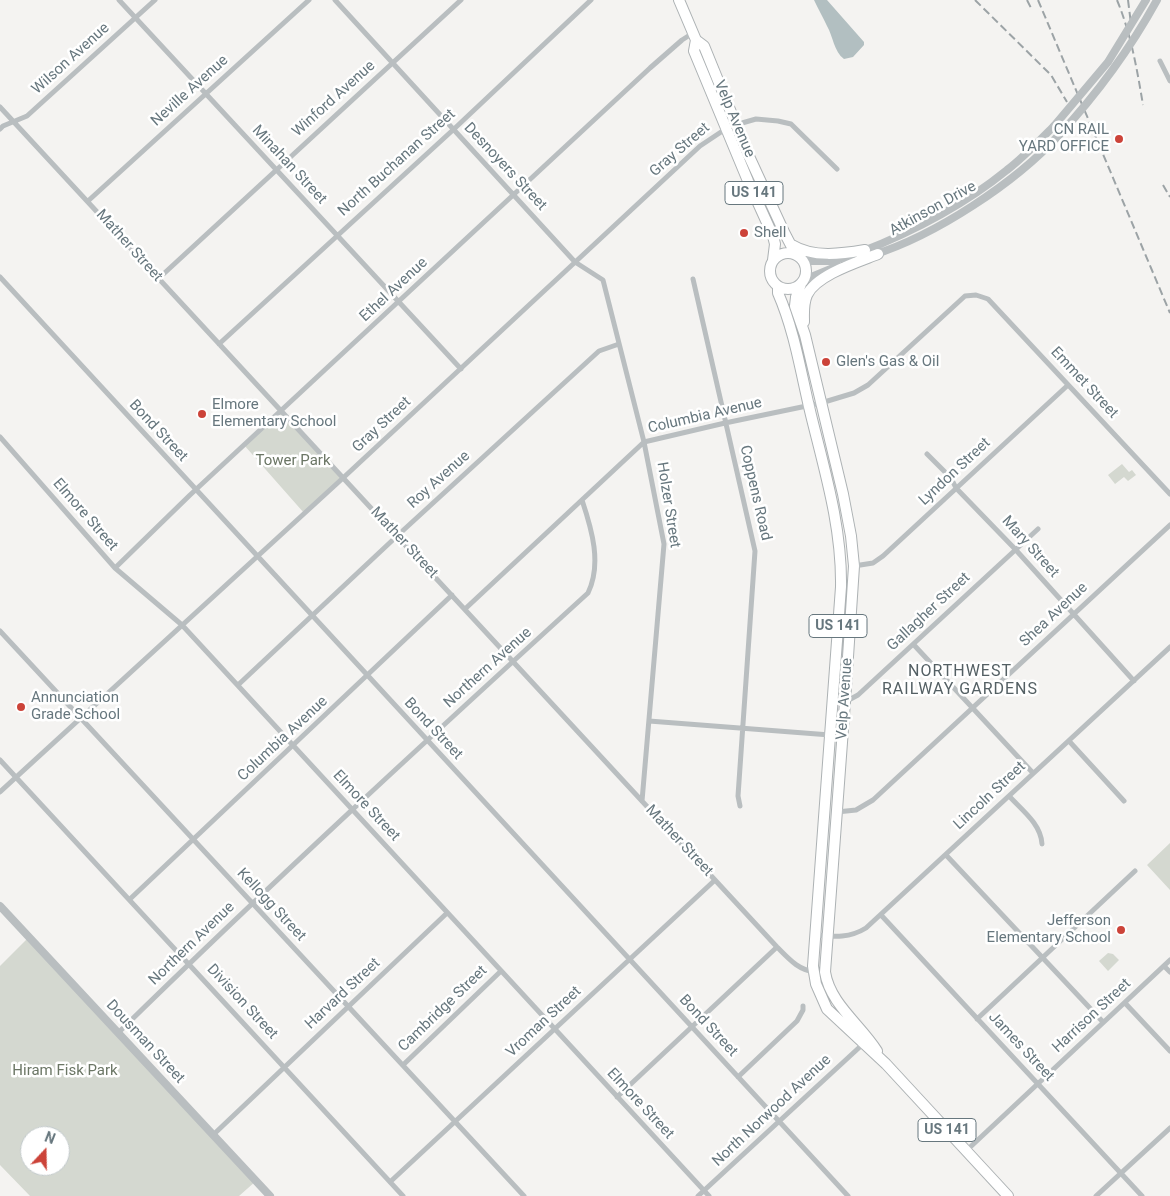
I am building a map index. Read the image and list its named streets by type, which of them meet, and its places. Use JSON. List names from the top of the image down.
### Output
{
  "streets": {
    "main road": ["Velp Avenue", "US 141"],
    "street": [
      "Wilson Avenue",
      "Neville Avenue",
      "Winford Avenue",
      "Gray Street",
      "North Buchanan Street",
      "Minahan Street",
      "Desnoyers Street",
      "Atkinson Drive",
      "Mather Street",
      "Ethel Avenue",
      "Emmet Street",
      "Columbia Avenue",
      "Bond Street",
      "Lyndon Street",
      "Roy Avenue",
      "Coppens Road",
      "Holzer Street",
      "Elmore Street",
      "Mary Street",
      "Gallagher Street",
      "Shea Avenue",
      "Northern Avenue",
      "Lincoln Street",
      "Kellogg Street",
      "Harvard Street",
      "Division Street",
      "Cambridge Street",
      "Harrison Street",
      "Vroman Street",
      "Dousman Street",
      "James Street",
      "North Norwood Avenue"
    ]
  },
  "crossings": [
    ["Wilson Avenue", "Minahan Street"],
    ["Wilson Avenue", "Mather Street"],
    ["Neville Avenue", "Minahan Street"],
    ["Neville Avenue", "Mather Street"],
    ["Winford Avenue", "Minahan Street"],
    ["Winford Avenue", "Desnoyers Street"],
    ["Winford Avenue", "Mather Street"],
    ["Velp Avenue", "Gray Street"],
    ["Velp Avenue", "US 141"],
    ["Velp Avenue", "Atkinson Drive"],
    ["Velp Avenue", "Mather Street"],
    ["Velp Avenue", "Ethel Avenue"],
    ["Velp Avenue", "Columbia Avenue"],
    ["Velp Avenue", "Lyndon Street"],
    ["Velp Avenue", "Gallagher Street"],
    ["Velp Avenue", "Shea Avenue"],
    ["Velp Avenue", "Lincoln Street"],
    ["Gray Street", "Minahan Street"],
    ["Gray Street", "Desnoyers Street"],
    ["Gray Street", "Mather Street"],
    ["Gray Street", "Bond Street"],
    ["Gray Street", "Holzer Street"],
    ["Gray Street", "Elmore Street"],
    ["Gray Street", "Kellogg Street"],
    ["Gray Street", "Division Street"],
    ["North Buchanan Street", "Minahan Street"],
    ["North Buchanan Street", "Desnoyers Street"],
    ["North Buchanan Street", "Mather Street"],
    ["Minahan Street", "Ethel Avenue"],
    ["Desnoyers Street", "Ethel Avenue"],
    ["Desnoyers Street", "Holzer Street"],
    ["US 141", "Mather Street"],
    ["US 141", "Harrison Street"],
    ["US 141", "North Norwood Avenue"],
    ["Mather Street", "Ethel Avenue"],
    ["Mather Street", "Columbia Avenue"],
    ["Mather Street", "Roy Avenue"],
    ["Mather Street", "Holzer Street"],
    ["Mather Street", "Northern Avenue"],
    ["Mather Street", "Vroman Street"],
    ["Ethel Avenue", "Bond Street"],
    ["Ethel Avenue", "Elmore Street"],
    ["Emmet Street", "Columbia Avenue"],
    ["Emmet Street", "Lyndon Street"],
    ["Columbia Avenue", "Bond Street"],
    ["Columbia Avenue", "Coppens Road"],
    ["Columbia Avenue", "Holzer Street"],
    ["Columbia Avenue", "Elmore Street"],
    ["Columbia Avenue", "Northern Avenue"],
    ["Columbia Avenue", "Kellogg Street"],
    ["Columbia Avenue", "Division Street"],
    ["Bond Street", "Roy Avenue"],
    ["Bond Street", "Northern Avenue"],
    ["Bond Street", "Vroman Street"],
    ["Bond Street", "North Norwood Avenue"],
    ["Lyndon Street", "Mary Street"],
    ["Roy Avenue", "Holzer Street"],
    ["Roy Avenue", "Elmore Street"],
    ["Elmore Street", "Northern Avenue"],
    ["Elmore Street", "Harvard Street"],
    ["Elmore Street", "Cambridge Street"],
    ["Elmore Street", "Vroman Street"],
    ["Elmore Street", "North Norwood Avenue"],
    ["Mary Street", "Gallagher Street"],
    ["Mary Street", "Shea Avenue"],
    ["Mary Street", "Lincoln Street"],
    ["Northern Avenue", "Kellogg Street"],
    ["Northern Avenue", "Division Street"],
    ["Northern Avenue", "Dousman Street"],
    ["Lincoln Street", "James Street"],
    ["Kellogg Street", "Harvard Street"],
    ["Kellogg Street", "Cambridge Street"],
    ["Kellogg Street", "Vroman Street"],
    ["Harvard Street", "Division Street"],
    ["Harvard Street", "Dousman Street"],
    ["Division Street", "Vroman Street"],
    ["Harrison Street", "James Street"]
  ],
  "districts": ["NORTHWEST RAILWAY GARDENS"],
  "parks": ["Tower Park", "Hiram Fisk Park"],
  "places": [
    "CN RAIL YARD OFFICE",
    "Shell",
    "Glen's Gas & Oil",
    "Elmore Elementary School",
    "Annunciation Grade School",
    "Jefferson Elementary School"
  ],
  "north": "top"
}
